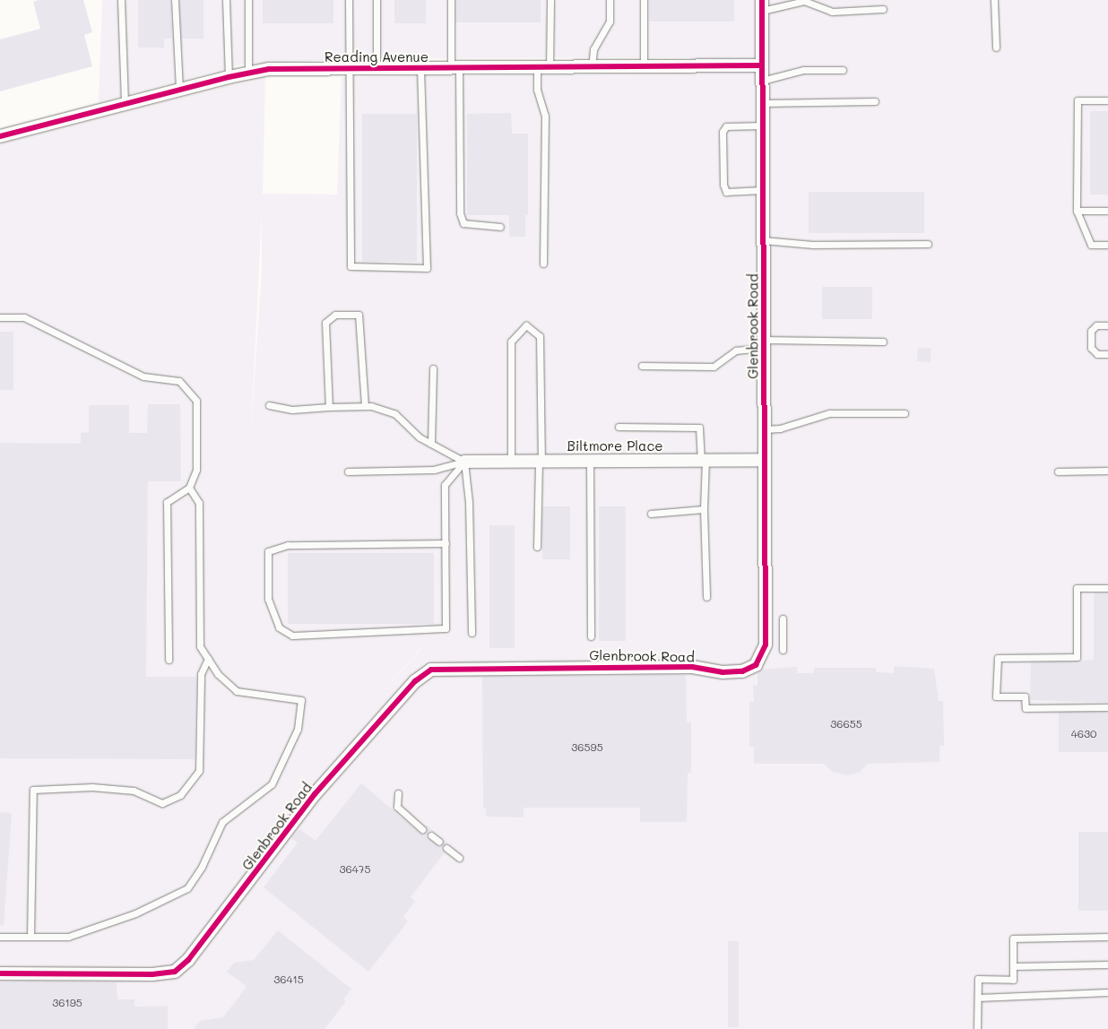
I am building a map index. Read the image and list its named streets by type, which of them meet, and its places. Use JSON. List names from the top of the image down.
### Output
{
  "streets": {
    "street": ["Reading Avenue", "Glenbrook Road", "Biltmore Place"]
  },
  "crossings": [
    ["Reading Avenue", "Glenbrook Road"],
    ["Glenbrook Road", "Biltmore Place"]
  ],
  "house_numbers": [
    "36655",
    "4630",
    "36595",
    "36475",
    "36415",
    "36195"
  ]
}
